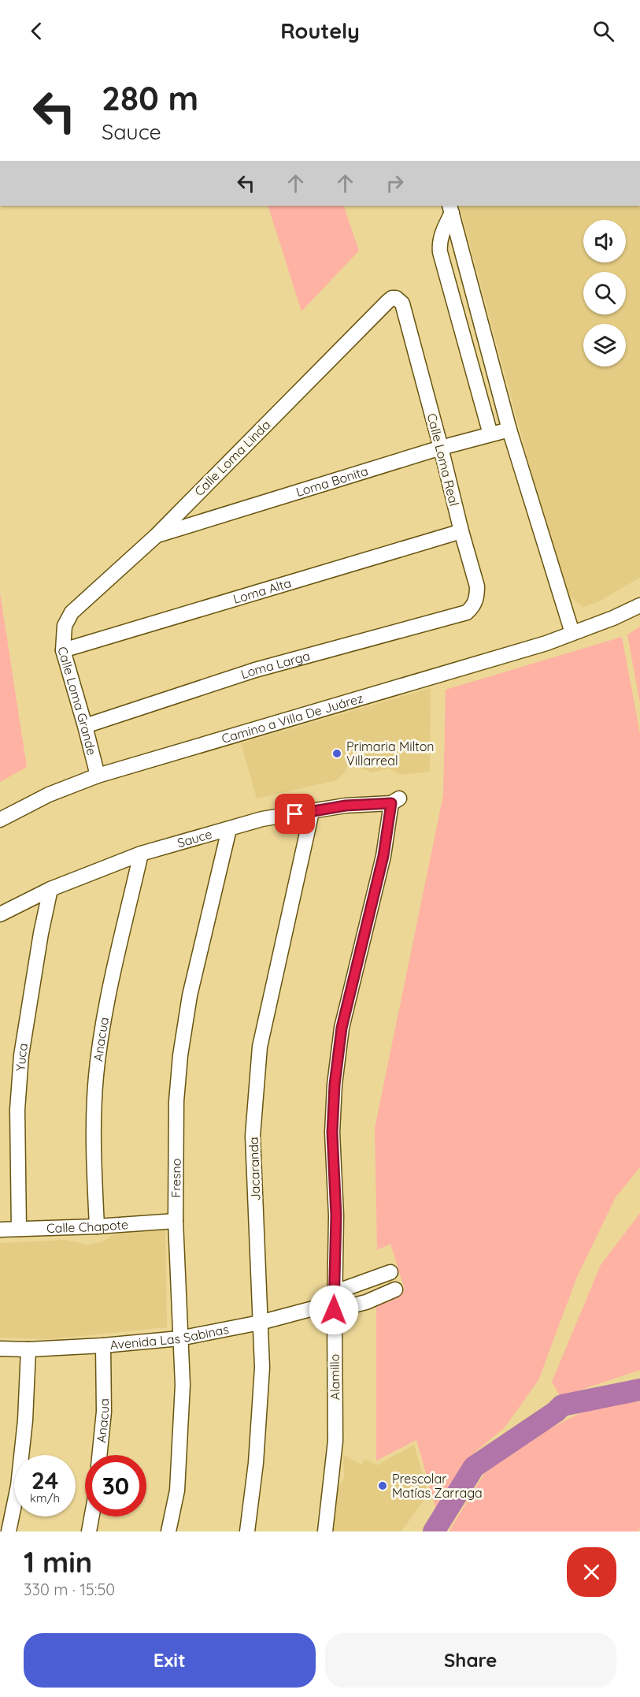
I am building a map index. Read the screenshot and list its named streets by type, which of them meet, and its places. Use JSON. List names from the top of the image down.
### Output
{
  "streets": {
    "street": [
      "Calle Loma Linda",
      "Calle Loma Real",
      "Loma Bonita",
      "Loma Alta",
      "Loma Larga",
      "Calle Loma Grande",
      "Camino a Villa De Juárez",
      "Sauce",
      "Anacua",
      "Yuca",
      "Jacaranda",
      "Fresno",
      "Calle Chapote",
      "Avenida Las Sabinas",
      "Alamillo"
    ]
  },
  "crossings": [
    ["Calle Loma Linda", "Calle Loma Real"],
    ["Calle Loma Linda", "Loma Bonita"],
    ["Calle Loma Linda", "Calle Loma Grande"],
    ["Calle Loma Real", "Loma Bonita"],
    ["Calle Loma Real", "Loma Alta"],
    ["Calle Loma Real", "Loma Larga"],
    ["Loma Alta", "Calle Loma Grande"],
    ["Loma Larga", "Calle Loma Grande"],
    ["Calle Loma Grande", "Camino a Villa De Juárez"],
    ["Sauce", "Anacua"],
    ["Sauce", "Yuca"],
    ["Sauce", "Jacaranda"],
    ["Sauce", "Fresno"],
    ["Sauce", "Alamillo"],
    ["Anacua", "Calle Chapote"],
    ["Anacua", "Avenida Las Sabinas"],
    ["Yuca", "Calle Chapote"],
    ["Jacaranda", "Avenida Las Sabinas"],
    ["Fresno", "Calle Chapote"],
    ["Fresno", "Avenida Las Sabinas"],
    ["Avenida Las Sabinas", "Alamillo"]
  ],
  "places": ["Primaria Milton Villarreal", "Prescolar Matías Zarraga"],
  "page": {
    "header": "Routely",
    "turn": ["280 m", "Sauce"],
    "speed": "24 km/h",
    "limit": "30",
    "heading": ["1 min", "330 m · 15:50"],
    "buttons": ["Exit", "Share"]
  }
}
